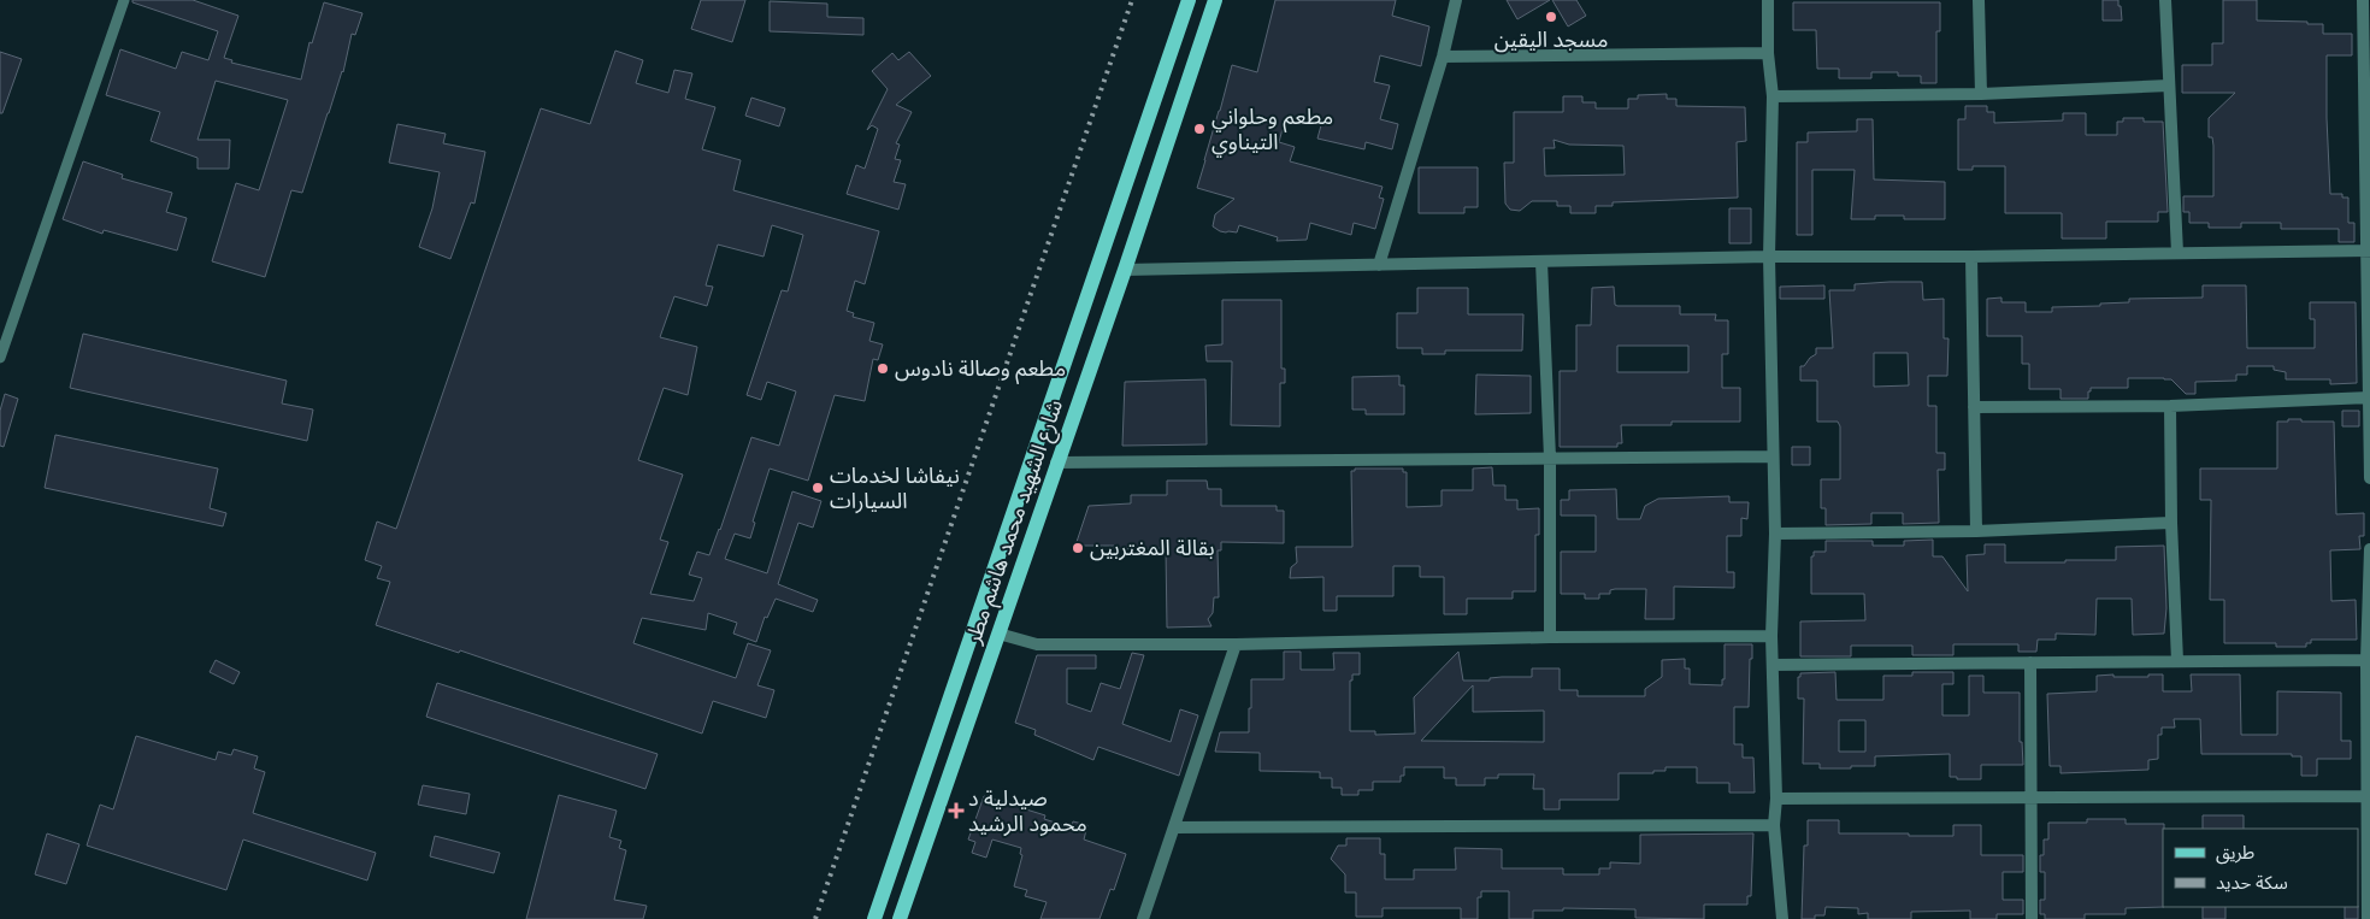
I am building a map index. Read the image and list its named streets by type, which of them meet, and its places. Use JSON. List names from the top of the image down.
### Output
{
  "streets": {
    "main road": ["شارع الشهيد محمد هاشم مطر"]
  },
  "places": {
    "other": [
      "مسجد اليقين",
      "مطعم وحلواني التيناوي",
      "مطعم وصالة نادوس",
      "نيفاشا لخدمات السيارات",
      "بقالة المغتربين"
    ],
    "health": ["صيدلية د محمود الرشيد"]
  },
  "legend": ["طريق", "سكة حديد"]
}
